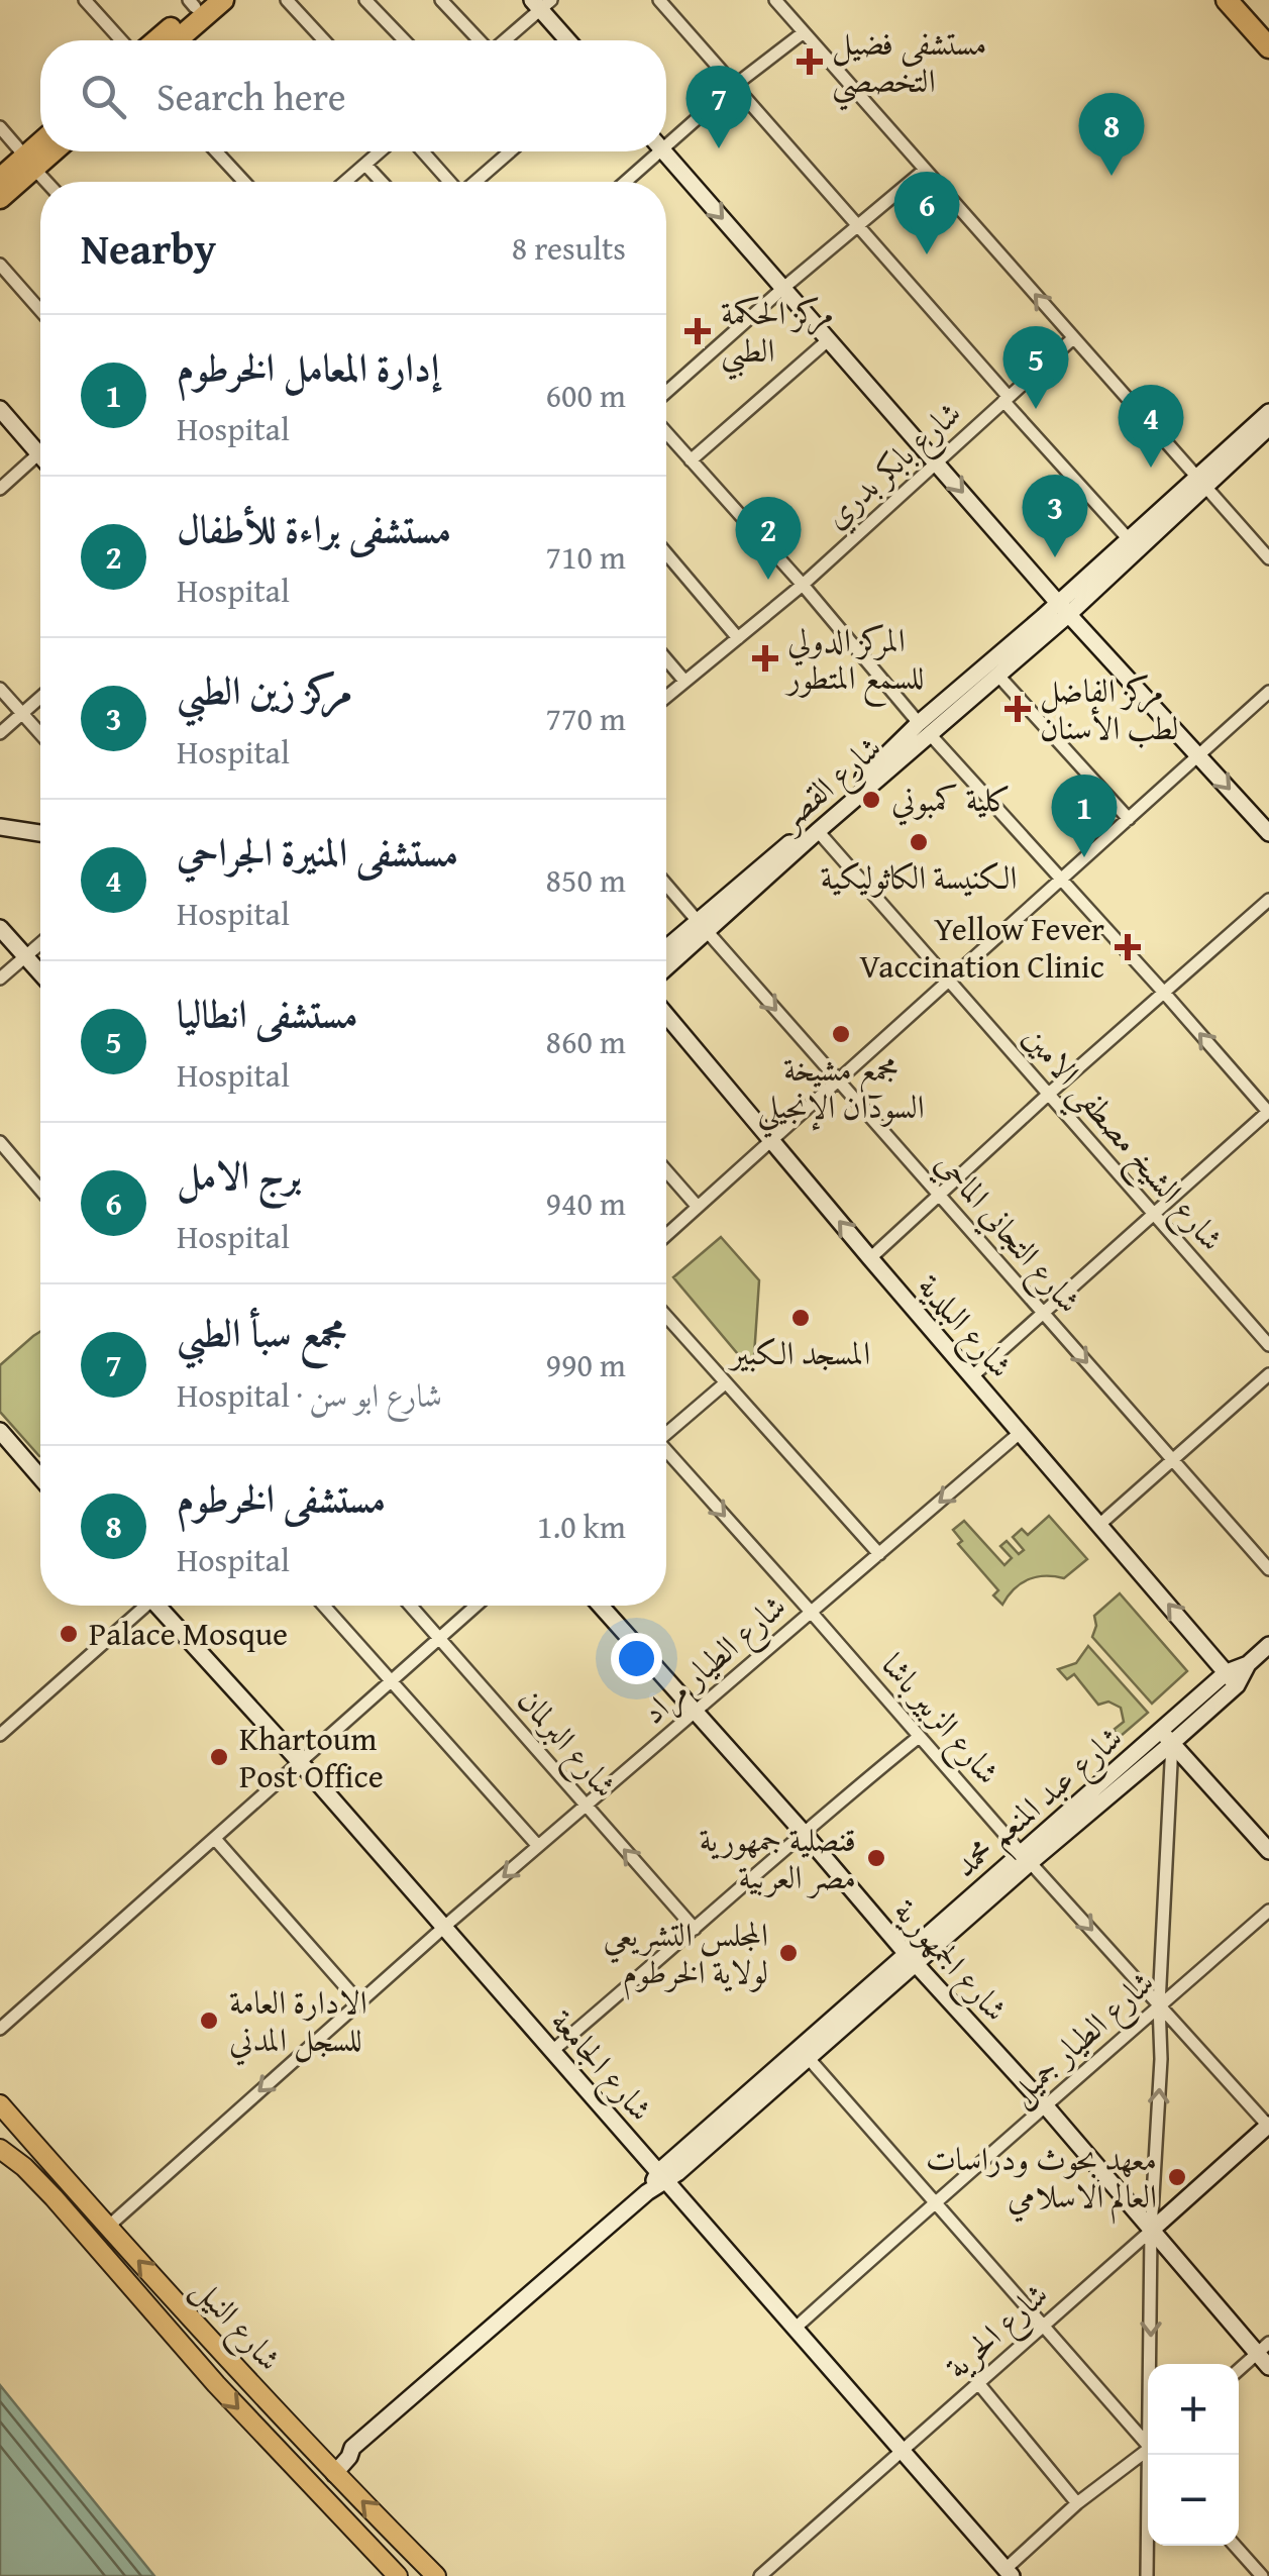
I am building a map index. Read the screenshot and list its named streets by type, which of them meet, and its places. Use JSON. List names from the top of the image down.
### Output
{
  "streets": {
    "main road": [
      "شارع القصر",
      "شارع البلدية",
      "شارع عبد المنعم محمد",
      "شارع الجمهورية",
      "شارع الجامعة",
      "شارع النيل",
      "شارع الحرية"
    ],
    "street": [
      "شارع بابكر بدري",
      "شارع الشيخ مصطفي الامين",
      "شارع التجاني الماحي",
      "شارع الطيار مراد",
      "شارع الزبير باشا",
      "شارع البرلمان",
      "شارع الطيار جميل"
    ]
  },
  "crossings": [
    ["شارع القصر", "شارع الشيخ مصطفي الامين"],
    ["شارع القصر", "شارع التجاني الماحي"],
    ["شارع البلدية", "شارع الطيار مراد"],
    ["شارع البلدية", "شارع عبد المنعم محمد"],
    ["شارع الطيار مراد", "شارع الزبير باشا"],
    ["شارع الطيار مراد", "شارع البرلمان"],
    ["شارع الطيار مراد", "شارع الجمهورية"],
    ["شارع الطيار مراد", "شارع الجامعة"],
    ["شارع الطيار مراد", "شارع النيل"],
    ["شارع الزبير باشا", "شارع عبد المنعم محمد"],
    ["شارع الزبير باشا", "شارع الطيار جميل"],
    ["شارع الزبير باشا", "شارع الحرية"],
    ["شارع عبد المنعم محمد", "شارع الجمهورية"],
    ["شارع عبد المنعم محمد", "شارع الجامعة"],
    ["شارع عبد المنعم محمد", "شارع النيل"],
    ["شارع الجمهورية", "شارع الطيار جميل"],
    ["شارع الجمهورية", "شارع الحرية"],
    ["شارع الطيار جميل", "شارع الجامعة"],
    ["شارع الجامعة", "شارع الحرية"]
  ],
  "one_way": [
    "شارع التجاني الماحي",
    "شارع البلدية",
    "شارع الطيار مراد",
    "شارع البرلمان"
  ],
  "places": {
    "health": [
      "مستشفى فضيل التخصصي",
      "مركز الحكمة الطبي",
      "المركز الدولي للسمع المتطور",
      "مركز الفاضل لطب الأسنان",
      "Yellow Fever Vaccination Clinic"
    ],
    "other": [
      "كلية كمبوني",
      "الكنيسة الكاثوليكية",
      "مجمع مشيخة السودان الإنجيلي",
      "المسجد الكبير",
      "Palace Mosque",
      "Khartoum Post Office",
      "قنصلية جمهورية مصر العربية",
      "المجلس التشريعي لولاية الخرطوم",
      "الادارة العامة للسجل المدني",
      "معهد بحوث ودراسات العالم الاسلامي"
    ]
  },
  "page": {
    "search": "Search here",
    "pins": [
      "7",
      "8",
      "6",
      "5",
      "4",
      "3",
      "2",
      "1"
    ],
    "heading": ["Nearby", "8 results"],
    "list": [
      {
        "mark": "1",
        "name": "إدارة المعامل الخرطوم",
        "note": "Hospital",
        "value": "600 m"
      },
      {
        "mark": "2",
        "name": "مستشفى براءة للأطفال",
        "note": "Hospital",
        "value": "710 m"
      },
      {
        "mark": "3",
        "name": "مركز زين الطبي",
        "note": "Hospital",
        "value": "770 m"
      },
      {
        "mark": "4",
        "name": "مستشفى المنيرة الجراحي",
        "note": "Hospital",
        "value": "850 m"
      },
      {
        "mark": "5",
        "name": "مستشفى انطاليا",
        "note": "Hospital",
        "value": "860 m"
      },
      {
        "mark": "6",
        "name": "برج الامل",
        "note": "Hospital",
        "value": "940 m"
      },
      {
        "mark": "7",
        "name": "مجمع سبأ الطبي",
        "note": "Hospital · شارع ابو سن",
        "value": "990 m"
      },
      {
        "mark": "8",
        "name": "مستشفى الخرطوم",
        "note": "Hospital",
        "value": "1.0 km"
      }
    ],
    "map_buttons": ["+", "−"]
  }
}
